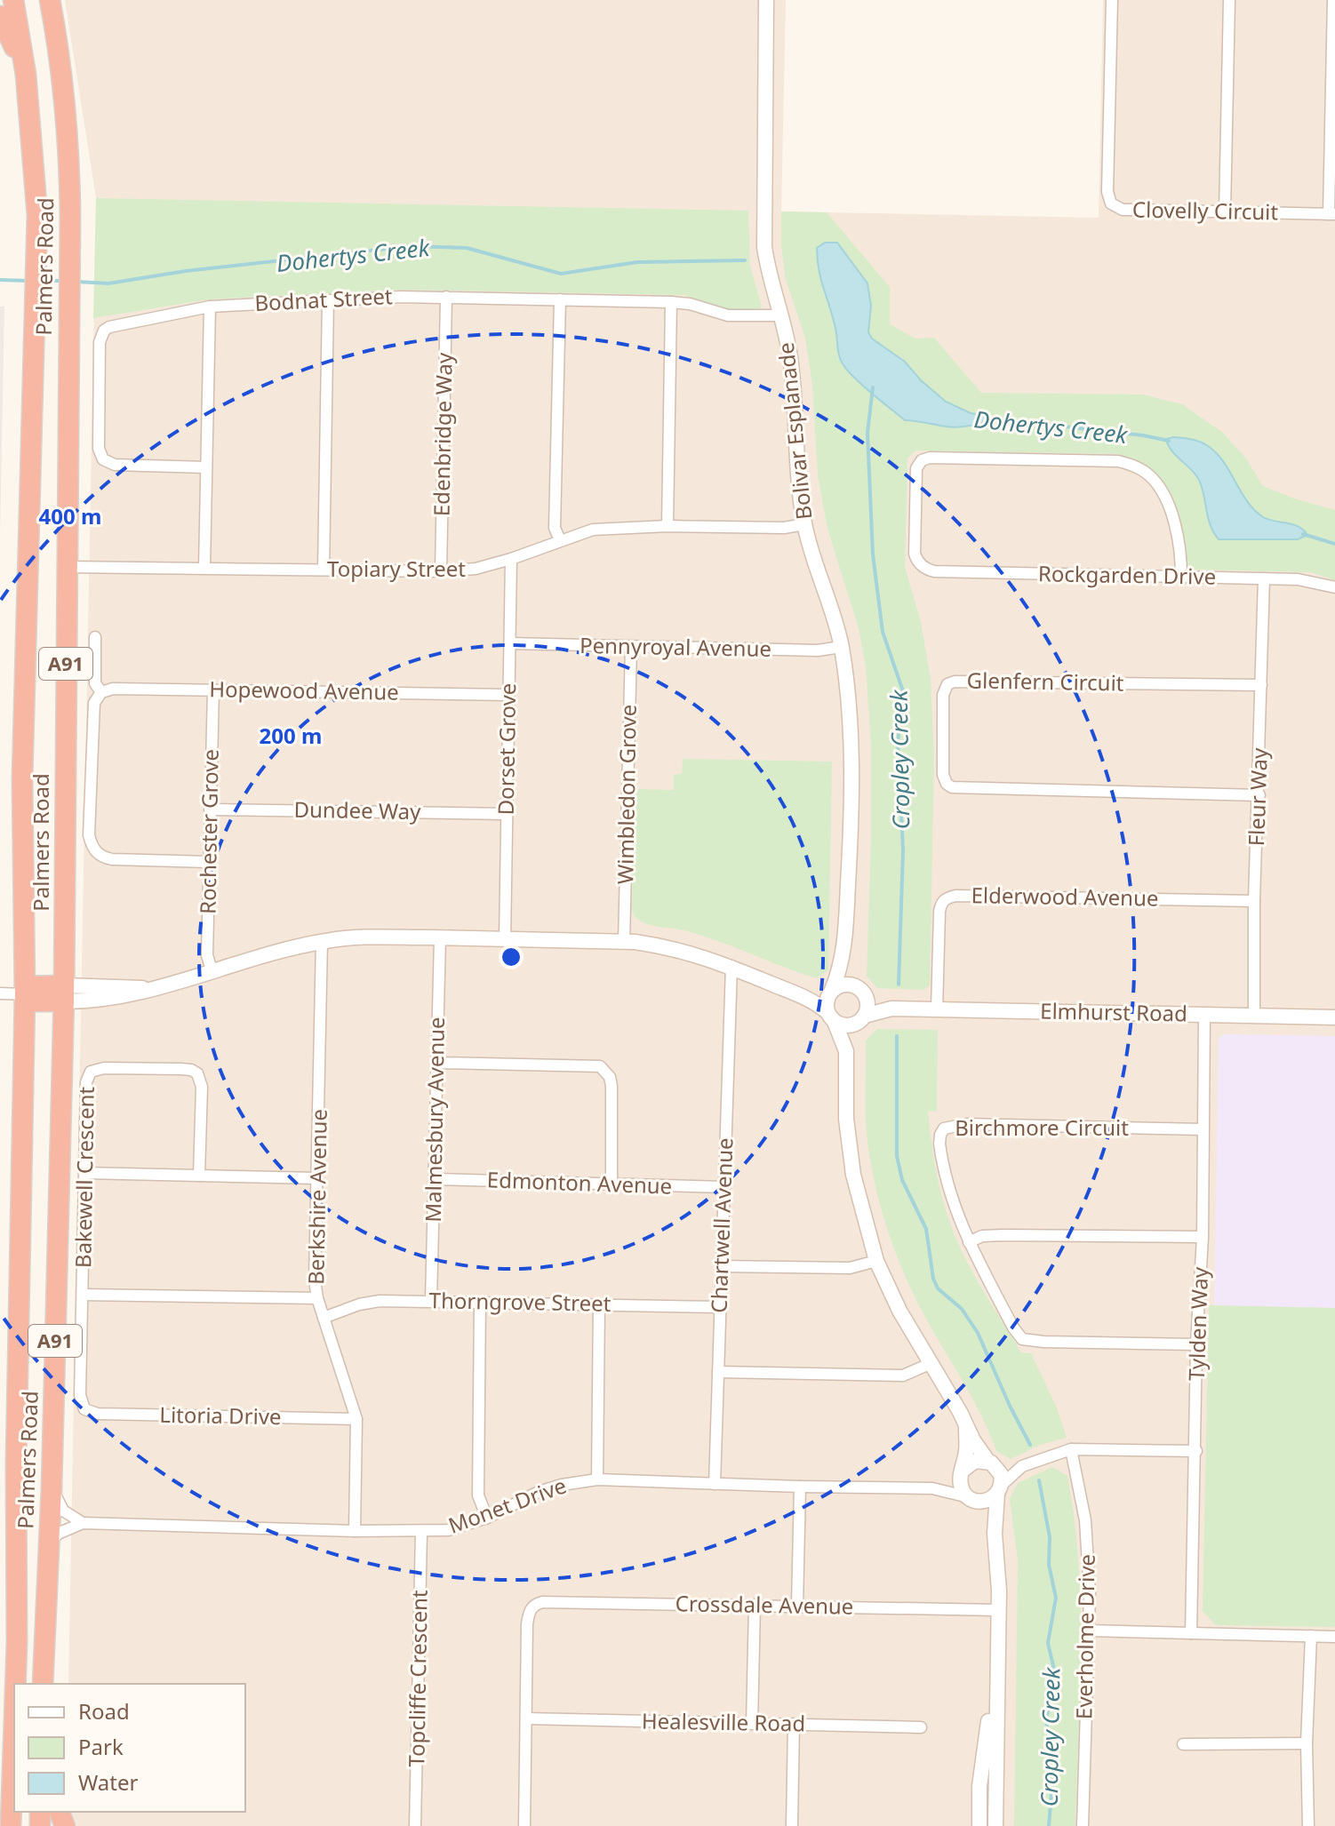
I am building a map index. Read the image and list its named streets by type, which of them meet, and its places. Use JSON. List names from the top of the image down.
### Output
{
  "streets": {
    "highway": ["Palmers Road", "A91"],
    "street": [
      "Clovelly Circuit",
      "Bodnat Street",
      "Bolivar Esplanade",
      "Edenbridge Way",
      "Topiary Street",
      "Rockgarden Drive",
      "Pennyroyal Avenue",
      "Glenfern Circuit",
      "Hopewood Avenue",
      "Dorset Grove",
      "Wimbledon Grove",
      "Fleur Way",
      "Dundee Way",
      "Rochester Grove",
      "Elderwood Avenue",
      "Elmhurst Road",
      "Malmesbury Avenue",
      "Birchmore Circuit",
      "Bakewell Crescent",
      "Edmonton Avenue",
      "Berkshire Avenue",
      "Chartwell Avenue",
      "Thorngrove Street",
      "Tylden Way",
      "Litoria Drive",
      "Monet Drive",
      "Crossdale Avenue",
      "Everholme Drive",
      "Topcliffe Crescent",
      "Healesville Road"
    ]
  },
  "crossings": [
    ["Palmers Road", "Topiary Street"],
    ["Bodnat Street", "Bolivar Esplanade"],
    ["Bodnat Street", "Edenbridge Way"],
    ["Bolivar Esplanade", "Topiary Street"],
    ["Bolivar Esplanade", "Pennyroyal Avenue"],
    ["Bolivar Esplanade", "Elmhurst Road"],
    ["Edenbridge Way", "Topiary Street"],
    ["Topiary Street", "Dorset Grove"],
    ["Rockgarden Drive", "Fleur Way"],
    ["Pennyroyal Avenue", "Dorset Grove"],
    ["Pennyroyal Avenue", "Wimbledon Grove"],
    ["Glenfern Circuit", "Fleur Way"],
    ["Hopewood Avenue", "Dorset Grove"],
    ["Hopewood Avenue", "Rochester Grove"],
    ["Dorset Grove", "Dundee Way"],
    ["Fleur Way", "Elderwood Avenue"],
    ["Fleur Way", "Elmhurst Road"],
    ["Dundee Way", "Rochester Grove"],
    ["Elderwood Avenue", "Elmhurst Road"],
    ["Elmhurst Road", "Tylden Way"],
    ["Malmesbury Avenue", "Edmonton Avenue"],
    ["Malmesbury Avenue", "Thorngrove Street"],
    ["Birchmore Circuit", "Tylden Way"],
    ["Bakewell Crescent", "Litoria Drive"],
    ["Edmonton Avenue", "Chartwell Avenue"],
    ["Berkshire Avenue", "Thorngrove Street"],
    ["Berkshire Avenue", "Litoria Drive"],
    ["Berkshire Avenue", "Monet Drive"],
    ["Chartwell Avenue", "Thorngrove Street"],
    ["Chartwell Avenue", "Monet Drive"],
    ["Monet Drive", "Topcliffe Crescent"],
    ["Crossdale Avenue", "Healesville Road"]
  ],
  "water": ["Dohertys Creek", "Cropley Creek"],
  "legend": ["Road", "Park", "Water"],
  "rings": ["400 m", "200 m"]
}
